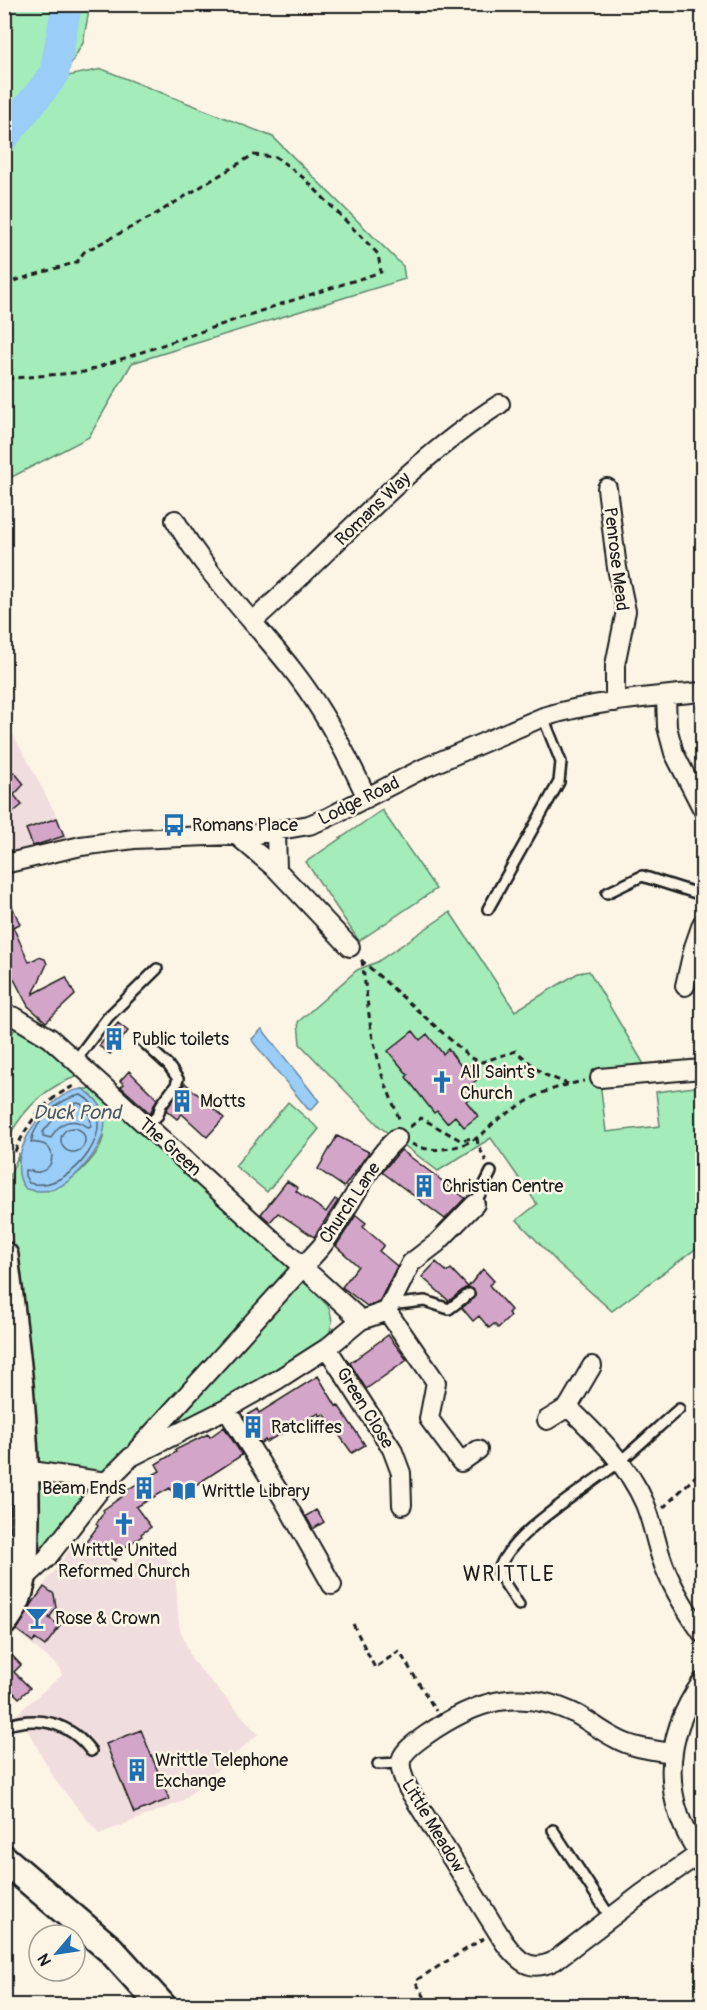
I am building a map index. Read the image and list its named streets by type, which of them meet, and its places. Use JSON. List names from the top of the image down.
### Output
{
  "streets": {
    "street": [
      "Romans Way",
      "Penrose Mead",
      "Lodge Road",
      "The Green",
      "Church Lane",
      "Green Close",
      "Little Meadow"
    ]
  },
  "crossings": [
    ["Penrose Mead", "Lodge Road"],
    ["The Green", "Church Lane"]
  ],
  "districts": ["WRITTLE"],
  "water": ["Duck Pond"],
  "places": {
    "bus stop": ["Romans Place"],
    "building": [
      "Public toilets",
      "Motts",
      "Christian Centre",
      "Ratcliffes",
      "Beam Ends",
      "Writtle Telephone Exchange"
    ],
    "church": ["All Saint's Church", "Writtle United Reformed Church"],
    "library": ["Writtle Library"],
    "bar": ["Rose & Crown"]
  },
  "north": "bottom left"
}
